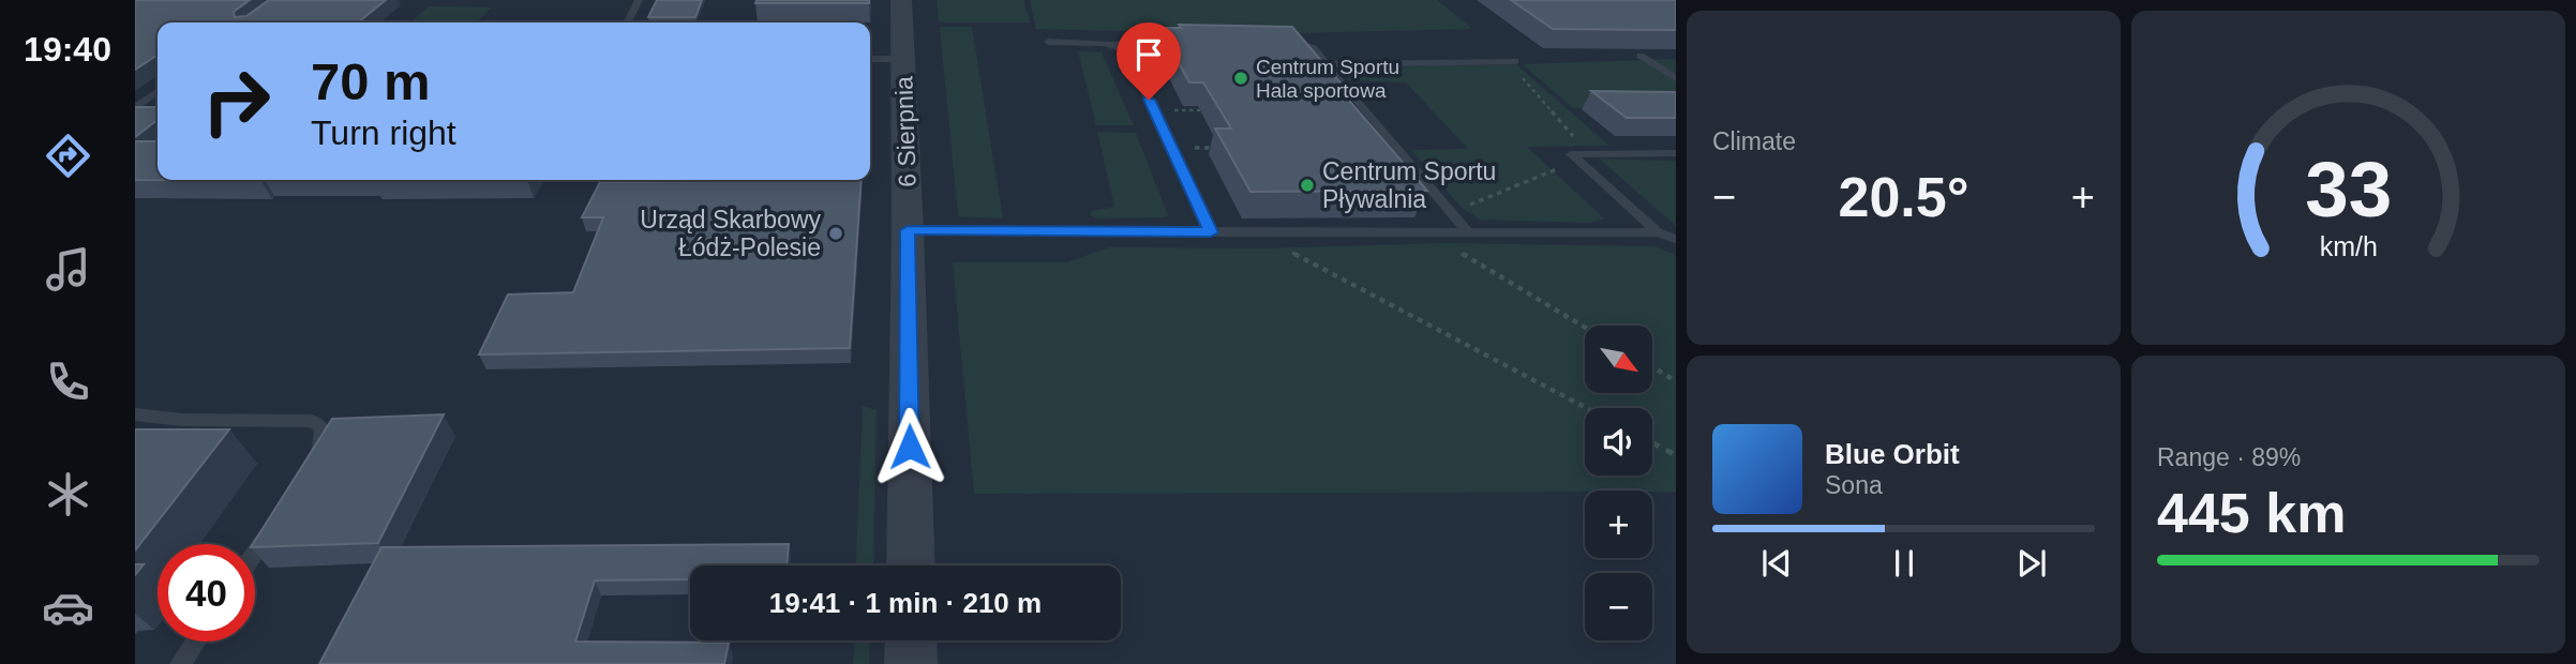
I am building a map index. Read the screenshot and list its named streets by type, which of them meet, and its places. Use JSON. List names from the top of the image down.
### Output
{
  "streets": {
    "street": ["6 Sierpnia"]
  },
  "places": ["Centrum Sportu Hala sportowa", "Centrum Sportu Pływalnia", "Urząd Skarbowy Łódż-Polesie"],
  "north": "bottom right",
  "page": {
    "tabs": "19:40",
    "tile": [
      "Climate",
      ["Range · 89%", "445 km"]
    ],
    "turn": ["70 m", "Turn right"],
    "heat": ["−", "20.5°", "+"],
    "map_buttons": ["+", "−"],
    "song": ["Blue Orbit", "Sona"],
    "limit": "40",
    "trip": "19:41 · 1 min · 210 m",
    "gauge": ["33", "km/h"]
  }
}
